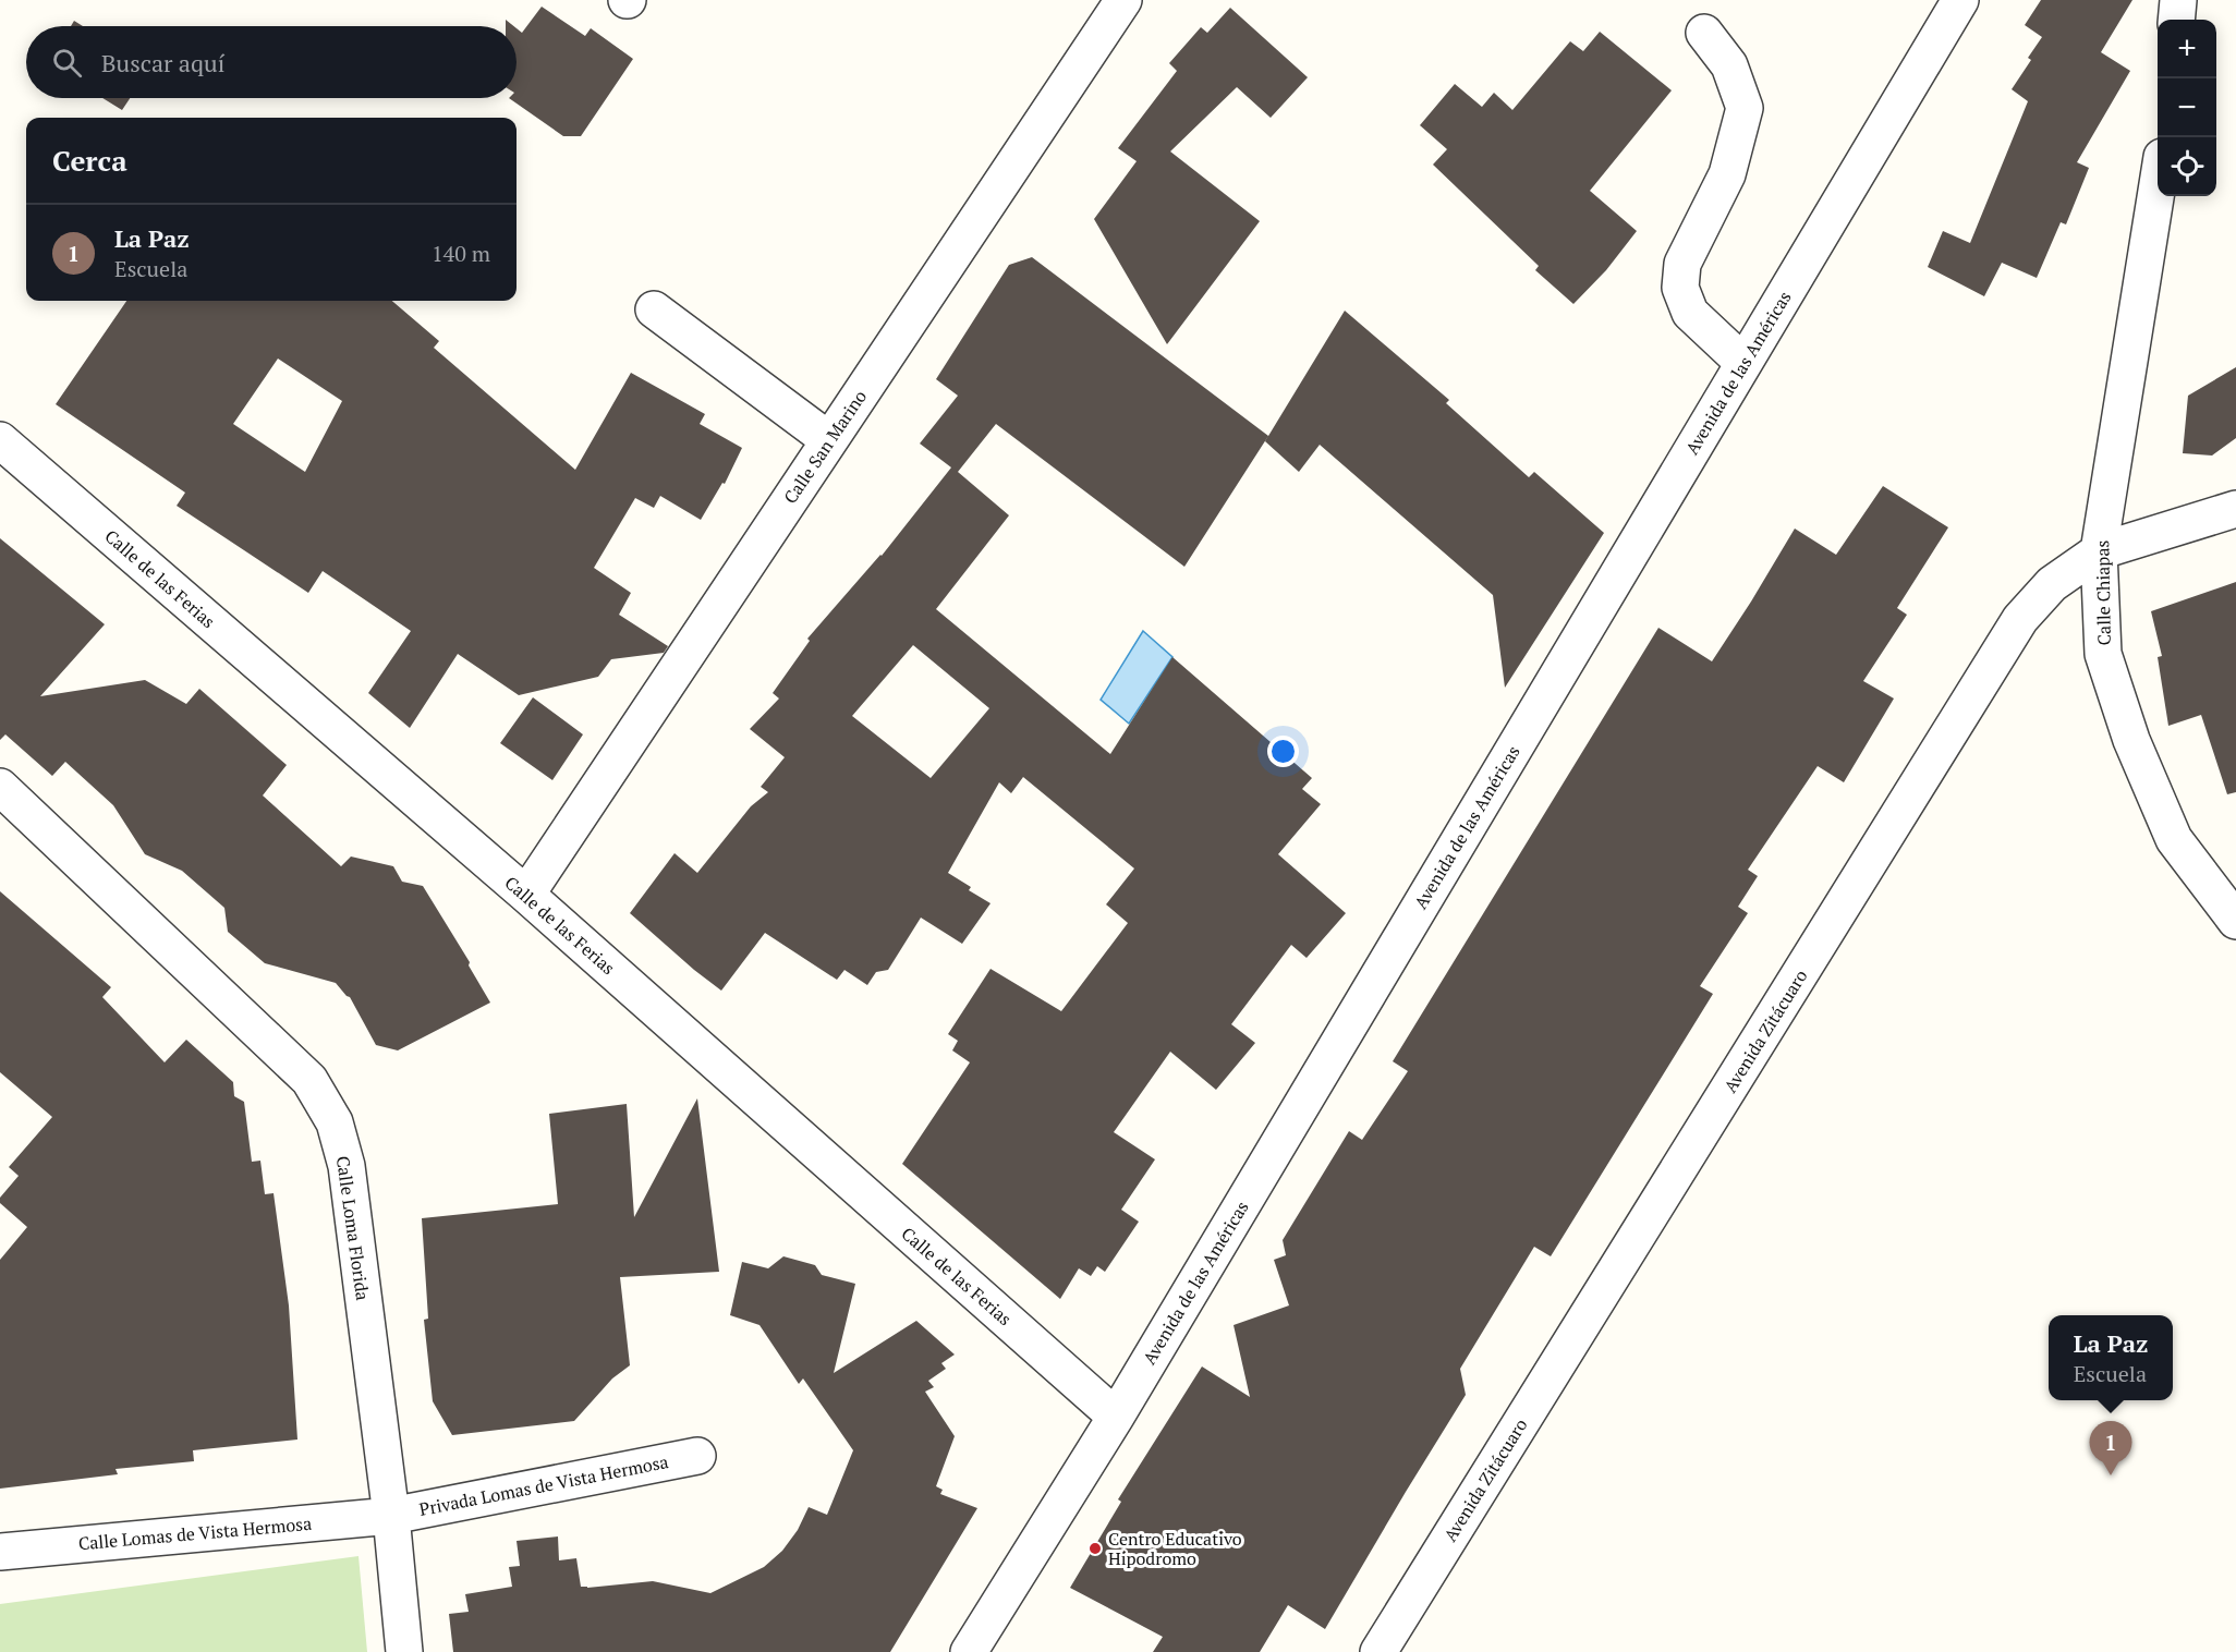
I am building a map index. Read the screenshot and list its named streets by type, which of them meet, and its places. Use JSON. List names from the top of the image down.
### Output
{
  "streets": {
    "street": [
      "Avenida de las Américas",
      "Calle San Marino",
      "Calle de las Ferias",
      "Calle Chiapas",
      "Avenida Zitácuaro",
      "Calle Loma Florida",
      "Privada Lomas de Vista Hermosa",
      "Calle Lomas de Vista Hermosa"
    ]
  },
  "crossings": [
    ["Avenida de las Américas", "Calle de las Ferias"],
    ["Calle San Marino", "Calle de las Ferias"],
    ["Calle Chiapas", "Avenida Zitácuaro"],
    ["Calle Loma Florida", "Privada Lomas de Vista Hermosa"],
    ["Calle Loma Florida", "Calle Lomas de Vista Hermosa"],
    ["Privada Lomas de Vista Hermosa", "Calle Lomas de Vista Hermosa"]
  ],
  "places": ["Centro Educativo Hipodromo"],
  "page": {
    "map_buttons": ["+", "−"],
    "search": "Buscar aquí",
    "heading": "Cerca",
    "list": [
      {
        "mark": "1",
        "name": "La Paz",
        "note": "Escuela",
        "value": "140 m"
      }
    ],
    "popup": ["La Paz", "Escuela"],
    "pins": "1"
  }
}
